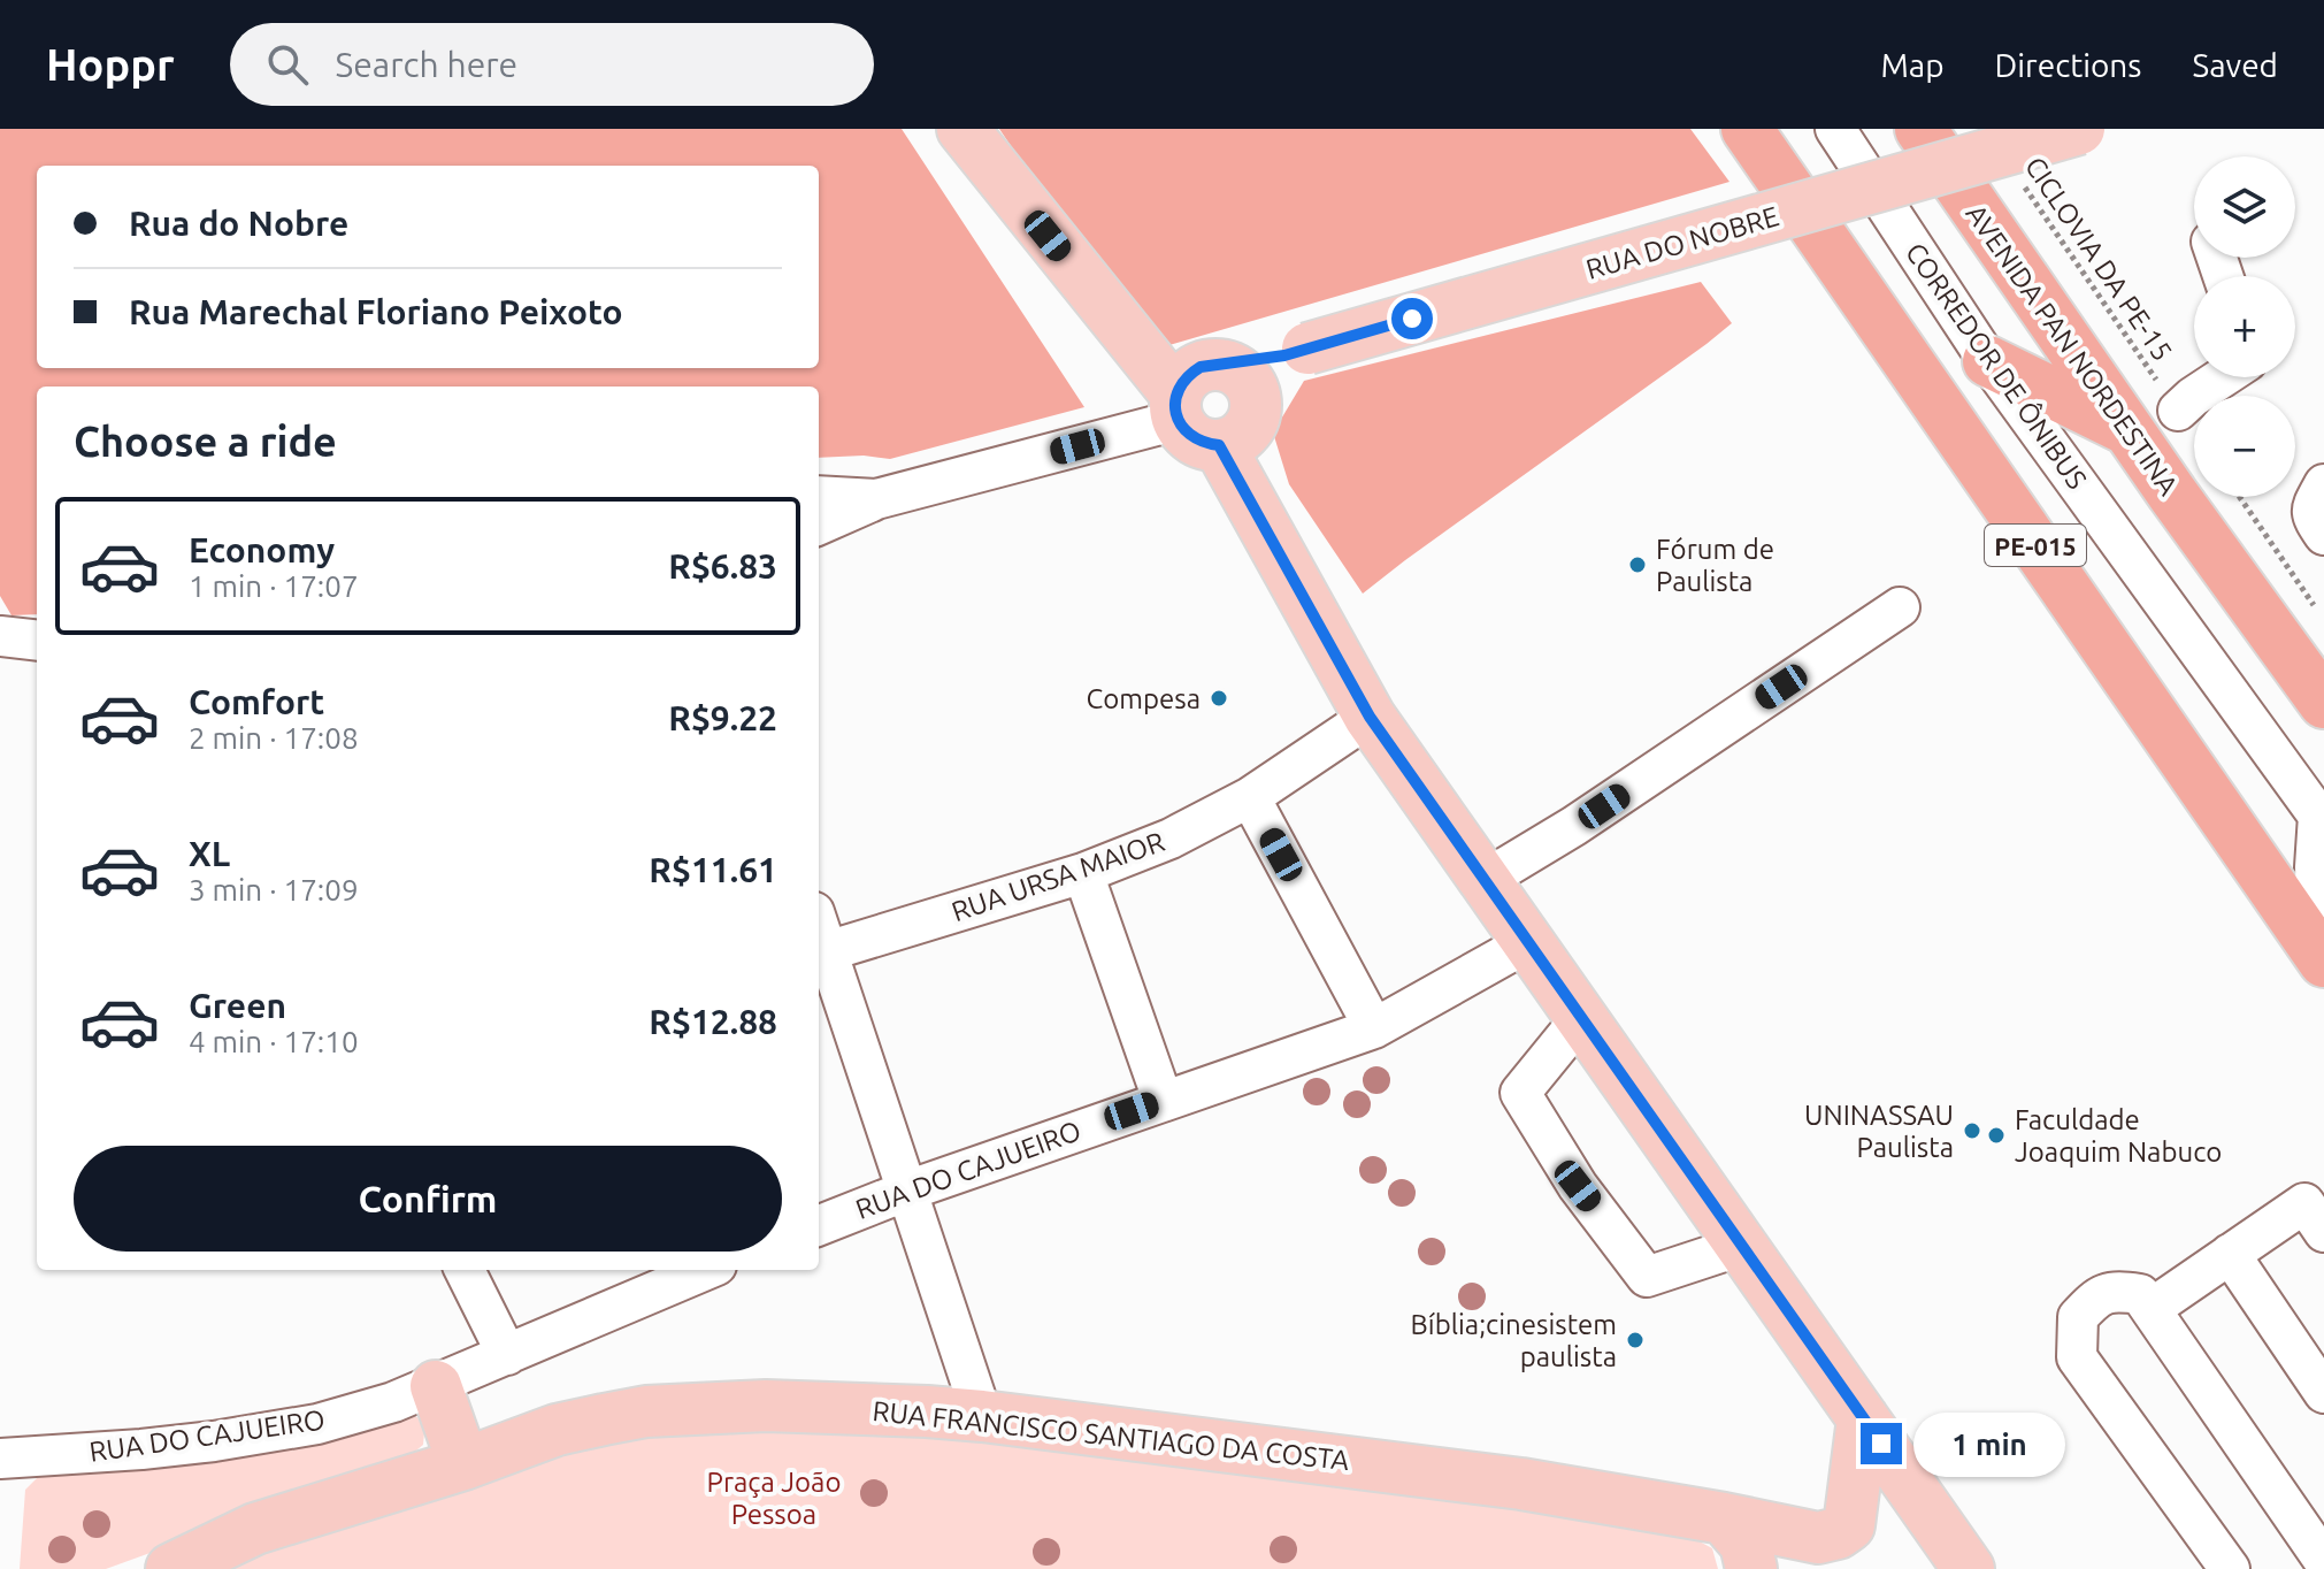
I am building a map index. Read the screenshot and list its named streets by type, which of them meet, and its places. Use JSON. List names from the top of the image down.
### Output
{
  "streets": {
    "highway": ["AVENIDA PAN NORDESTINA", "PE-015"],
    "main road": ["RUA DO NOBRE", "RUA FRANCISCO SANTIAGO DA COSTA"],
    "street": ["CORREDOR DE ÔNIBUS", "RUA URSA MAIOR", "RUA DO CAJUEIRO"],
    "path": ["CICLOVIA DA PE-15"]
  },
  "parks": ["Praça João Pessoa"],
  "places": [
    "Fórum de Paulista",
    "Compesa",
    "UNINASSAU Paulista",
    "Faculdade Joaquim Nabuco",
    "Bíblia;cinesistem paulista"
  ],
  "page": {
    "header": "Hoppr",
    "search": "Search here",
    "nav": ["Map", "Directions", "Saved"],
    "map_buttons": ["+", "−"],
    "banner": ["Rua do Nobre", "Rua Marechal Floriano Peixoto"],
    "heading": "Choose a ride",
    "list": [
      {
        "name": "Economy",
        "note": "1 min · 17:07",
        "value": "R$6.83"
      },
      {
        "name": "Comfort",
        "note": "2 min · 17:08",
        "value": "R$9.22"
      },
      {
        "name": "XL",
        "note": "3 min · 17:09",
        "value": "R$11.61"
      },
      {
        "name": "Green",
        "note": "4 min · 17:10",
        "value": "R$12.88"
      }
    ],
    "buttons": "Confirm",
    "bubble": "1 min"
  }
}
